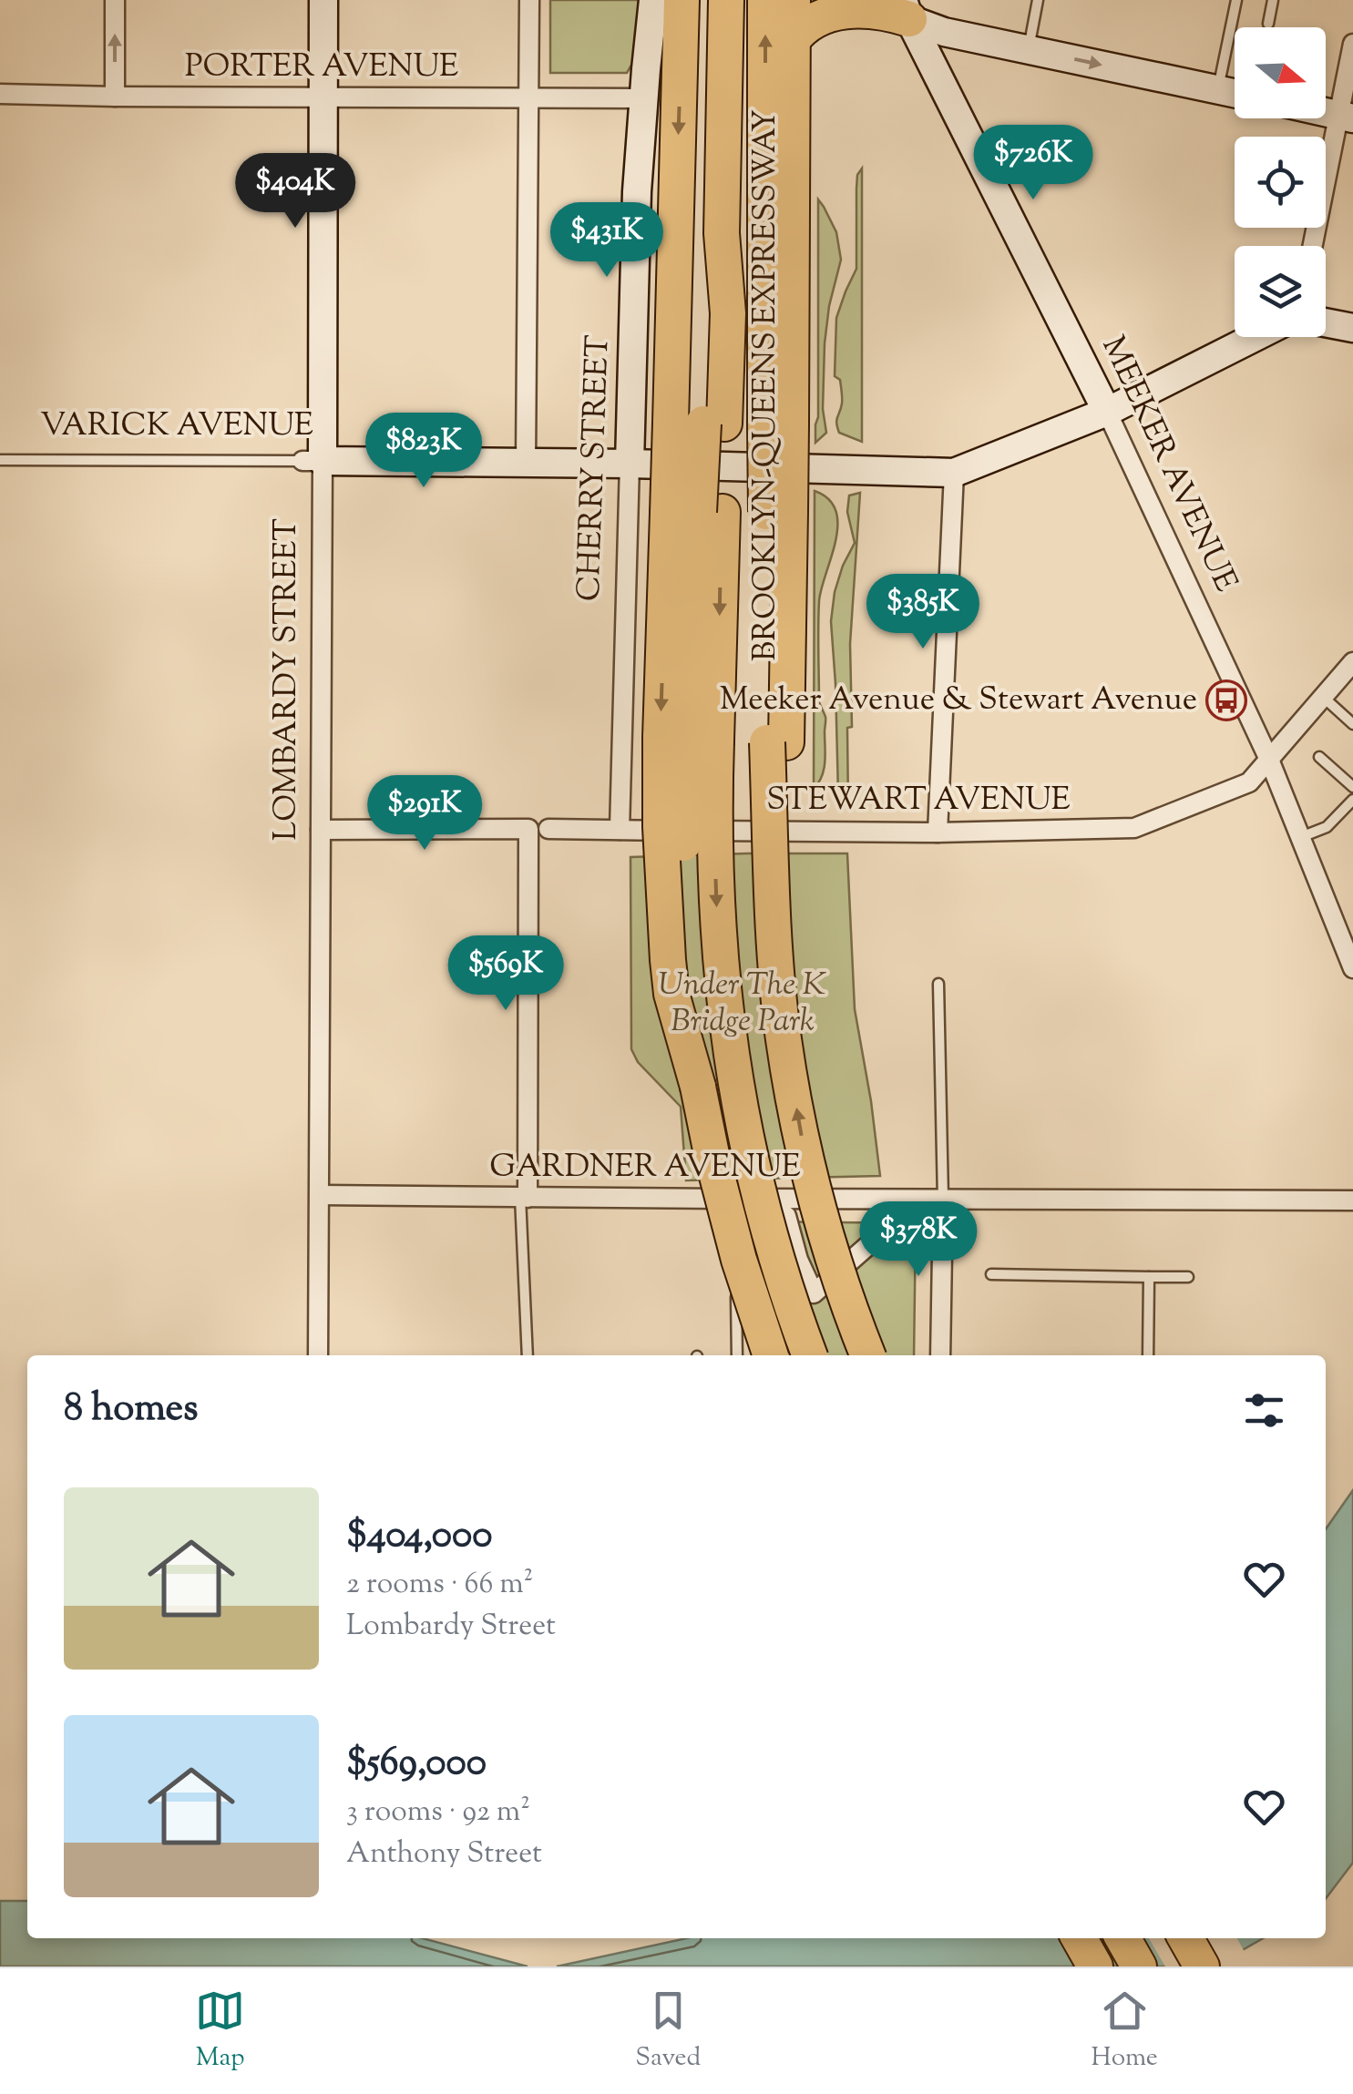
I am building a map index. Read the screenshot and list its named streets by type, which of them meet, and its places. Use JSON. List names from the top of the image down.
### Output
{
  "streets": {
    "highway": ["BROOKLYN-QUEENS EXPRESSWAY"],
    "main road": [
      "VARICK AVENUE",
      "MEEKER AVENUE",
      "CHERRY STREET",
      "LOMBARDY STREET"
    ],
    "street": ["PORTER AVENUE", "STEWART AVENUE", "GARDNER AVENUE"]
  },
  "crossings": [
    ["PORTER AVENUE", "CHERRY STREET"],
    ["PORTER AVENUE", "LOMBARDY STREET"],
    ["VARICK AVENUE", "MEEKER AVENUE"],
    ["VARICK AVENUE", "CHERRY STREET"],
    ["VARICK AVENUE", "LOMBARDY STREET"],
    ["MEEKER AVENUE", "STEWART AVENUE"],
    ["CHERRY STREET", "STEWART AVENUE"],
    ["LOMBARDY STREET", "STEWART AVENUE"],
    ["LOMBARDY STREET", "GARDNER AVENUE"]
  ],
  "parks": ["Under The K Bridge Park"],
  "places": {
    "bus stop": ["Meeker Avenue & Stewart Avenue"]
  },
  "north": "right",
  "page": {
    "price": [
      "$726K",
      "$404K",
      "$431K",
      "$823K",
      "$385K",
      "$291K",
      "$569K",
      "$378K"
    ],
    "heading": "8 homes",
    "list": [
      {
        "name": "$404,000",
        "note": "2 rooms · 66 m² · Lombardy Street"
      },
      {
        "name": "$569,000",
        "note": "3 rooms · 92 m² · Anthony Street"
      }
    ],
    "tabs": ["Map", "Saved", "Home"]
  }
}
